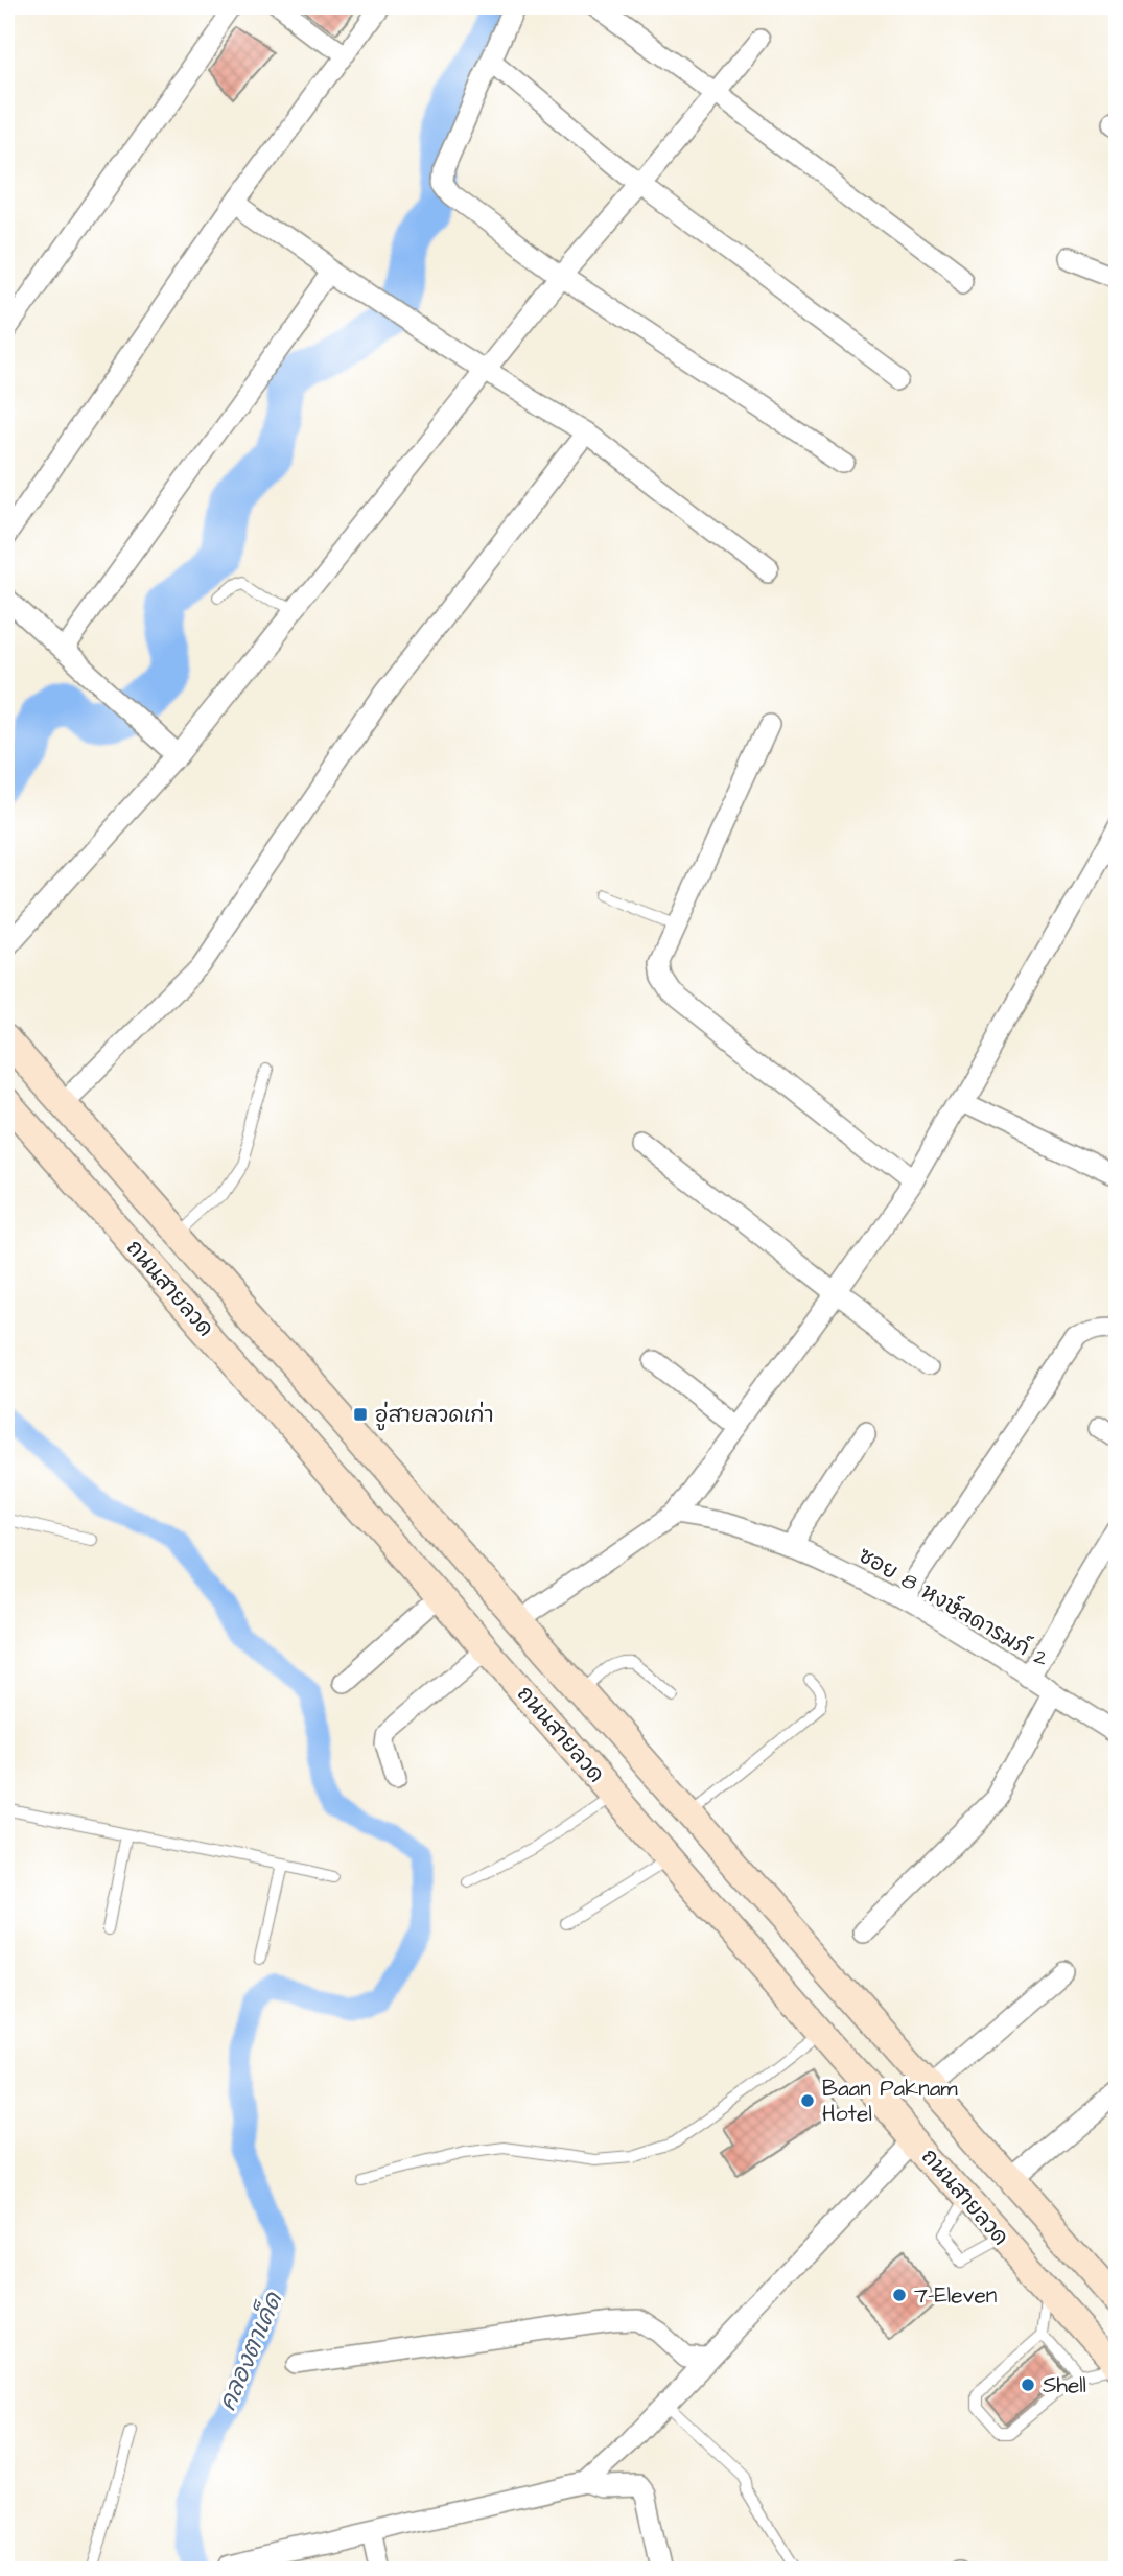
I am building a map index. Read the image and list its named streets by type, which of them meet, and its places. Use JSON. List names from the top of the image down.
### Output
{
  "streets": {
    "main road": ["ถนนสายลวด"],
    "street": ["ซอย 8 หงษ์ลดารมภ์ 2"]
  },
  "water": ["คลองตาเค็ด"],
  "places": {
    "transit": ["อู่สายลวดเก่า"],
    "other": ["Baan Paknam Hotel", "7-Eleven", "Shell"]
  }
}
